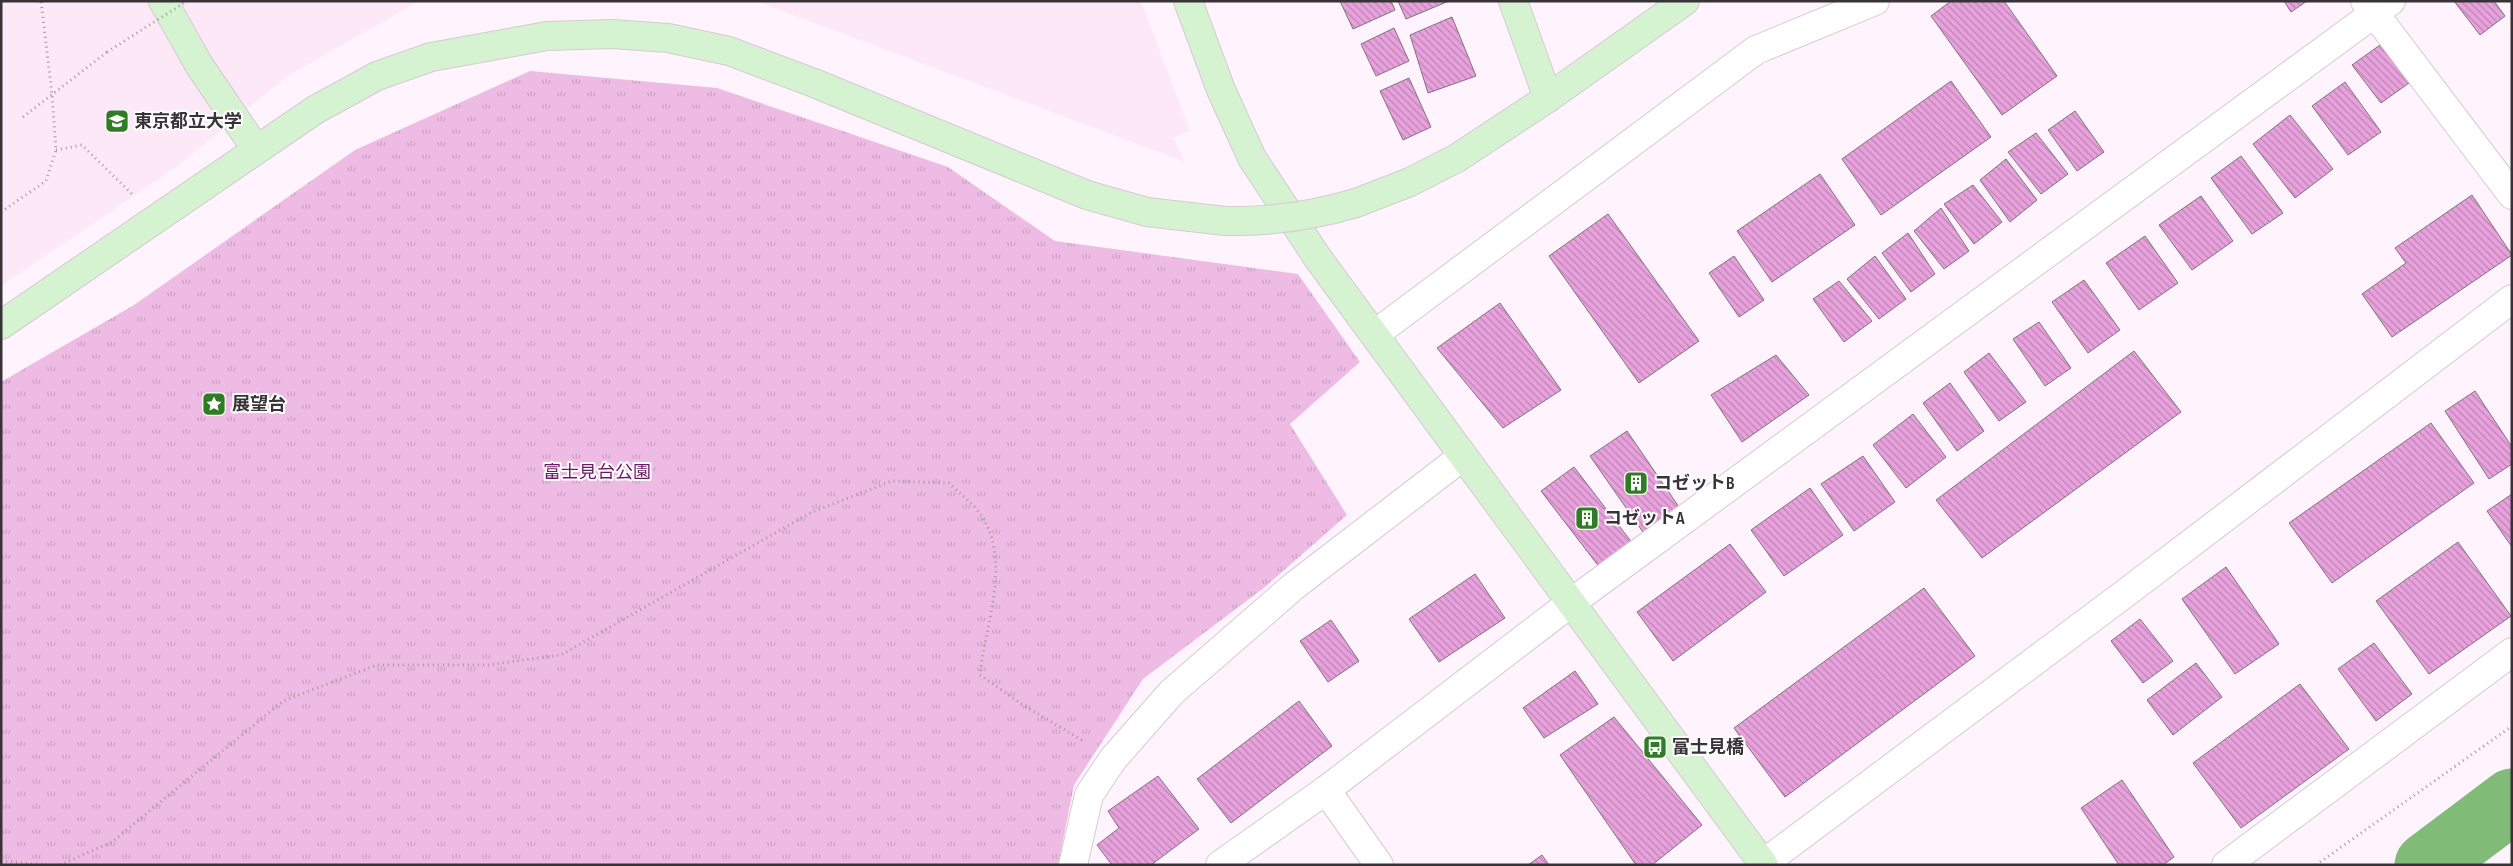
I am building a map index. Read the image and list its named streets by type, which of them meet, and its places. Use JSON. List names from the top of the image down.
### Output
{
  "parks": ["富士見台公園"],
  "places": {
    "school or university": ["東京都立大学"],
    "place": ["展望台"],
    "building": ["コゼットB", "コゼットA"],
    "bus stop": ["富士見橋"]
  }
}
